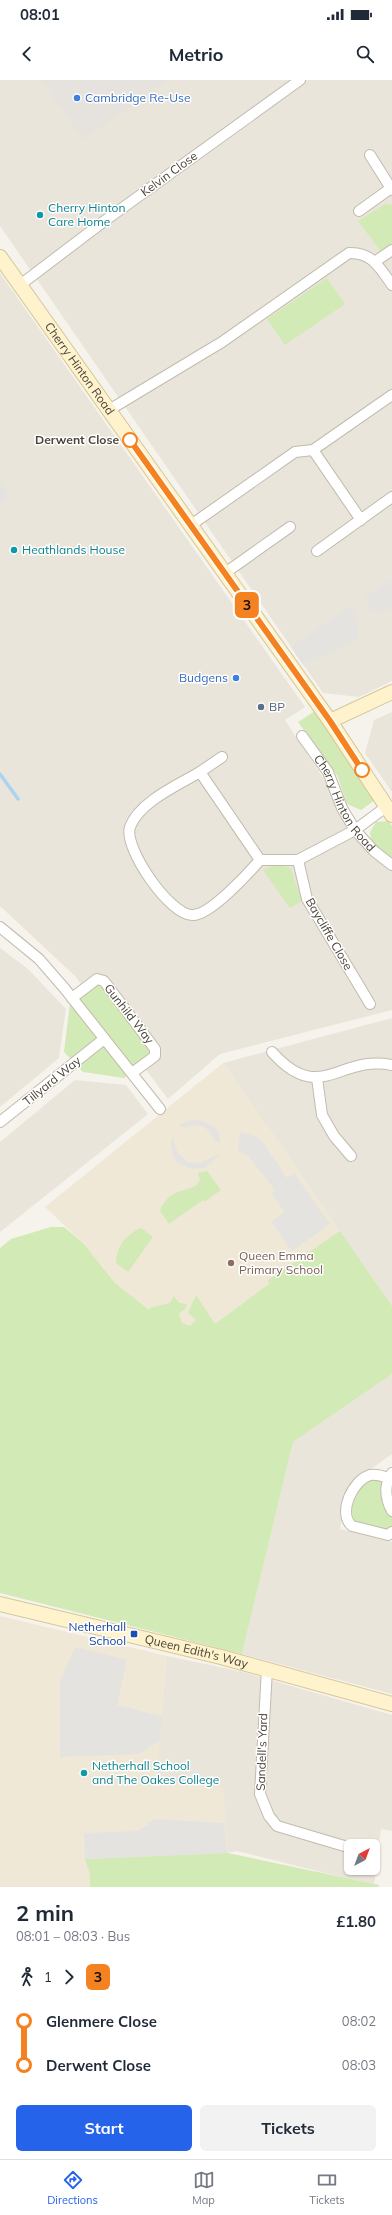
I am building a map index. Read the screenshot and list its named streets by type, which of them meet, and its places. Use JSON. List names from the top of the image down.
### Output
{
  "streets": {
    "street": [
      "Kelvin Close",
      "Cherry Hinton Road",
      "Baycliffe Close",
      "Gunhild Way",
      "Tillyard Way",
      "Queen Edith's Way",
      "Sandell's Yard"
    ]
  },
  "crossings": [
    ["Kelvin Close", "Cherry Hinton Road"],
    ["Queen Edith's Way", "Sandell's Yard"]
  ],
  "places": {
    "other": [
      "Cambridge Re-Use",
      "Cherry Hinton Care Home",
      "Derwent Close",
      "Heathlands House",
      "Budgens",
      "BP",
      "Queen Emma Primary School",
      "Netherhall School and The Oakes College"
    ],
    "transit": ["Netherhall School"]
  },
  "lines": ["bus line 3"],
  "north": "top right",
  "page": {
    "status": "08:01",
    "header": "Metrio",
    "on_map": "3",
    "heading": ["2 min", "08:01 – 08:03 · Bus", "£1.80"],
    "legs": ["1", "3"],
    "list": [
      {
        "name": "Glenmere Close",
        "value": "08:02"
      },
      {
        "name": "Derwent Close",
        "value": "08:03"
      }
    ],
    "buttons": ["Start", "Tickets"],
    "tabs": ["Directions", "Map", "Tickets"]
  }
}
